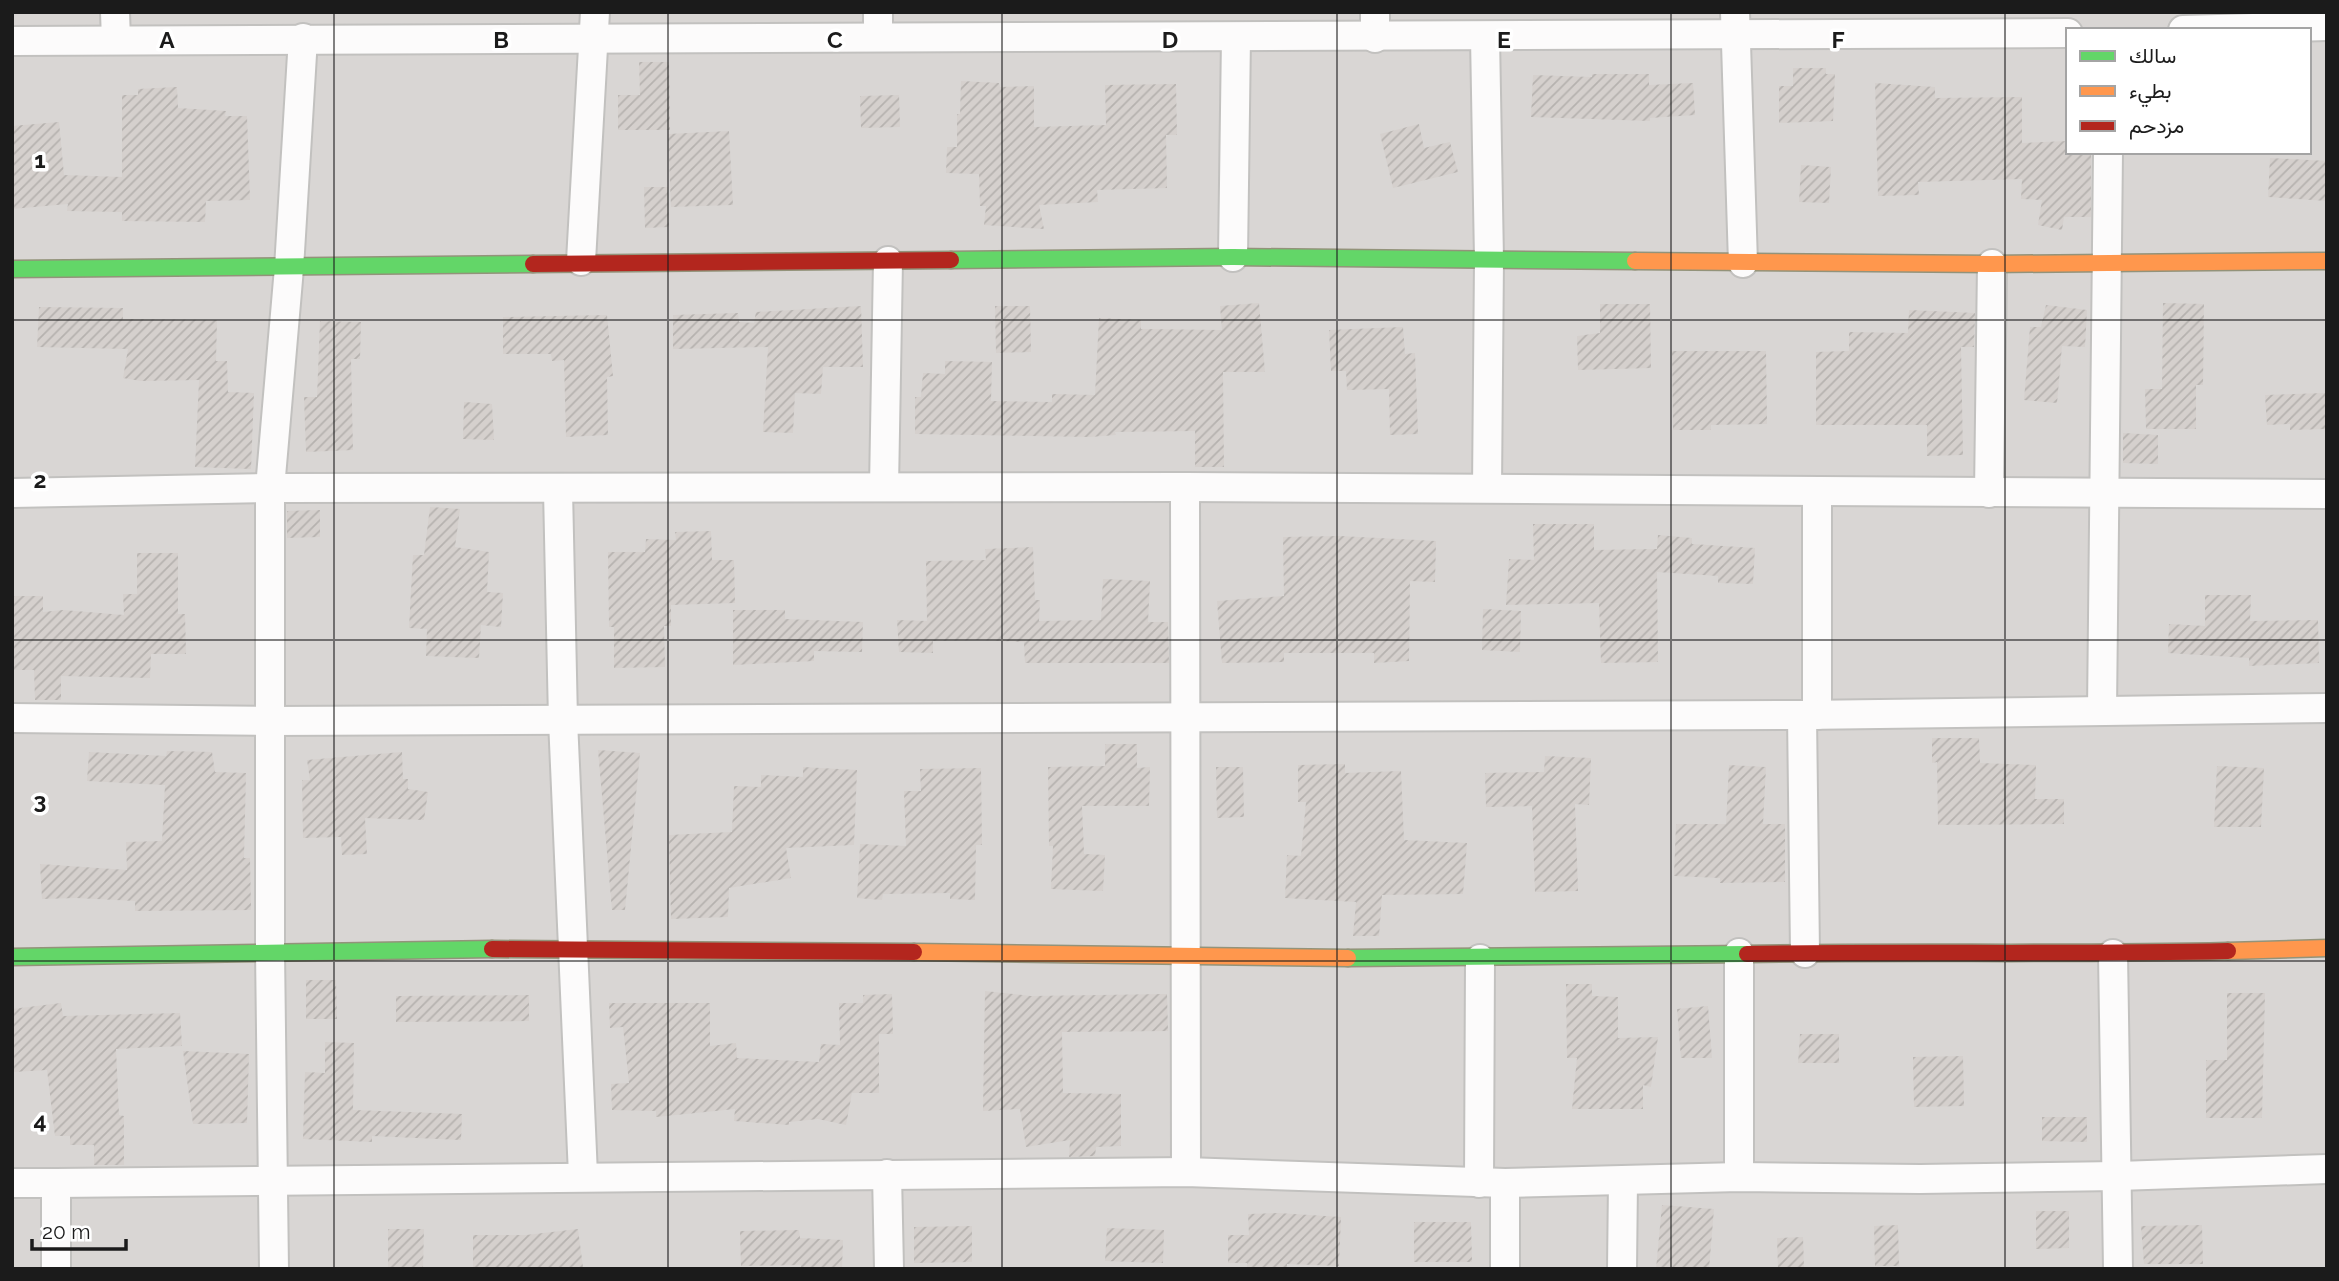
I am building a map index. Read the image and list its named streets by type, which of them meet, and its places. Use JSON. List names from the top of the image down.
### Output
{
  "legend": ["سالك", "بطيء", "مزدحم"],
  "scale_bar": "20 m",
  "grid": {
    "columns": [
      "A",
      "B",
      "C",
      "D",
      "E",
      "F"
    ],
    "rows": [
      "1",
      "2",
      "3",
      "4"
    ]
  }
}
